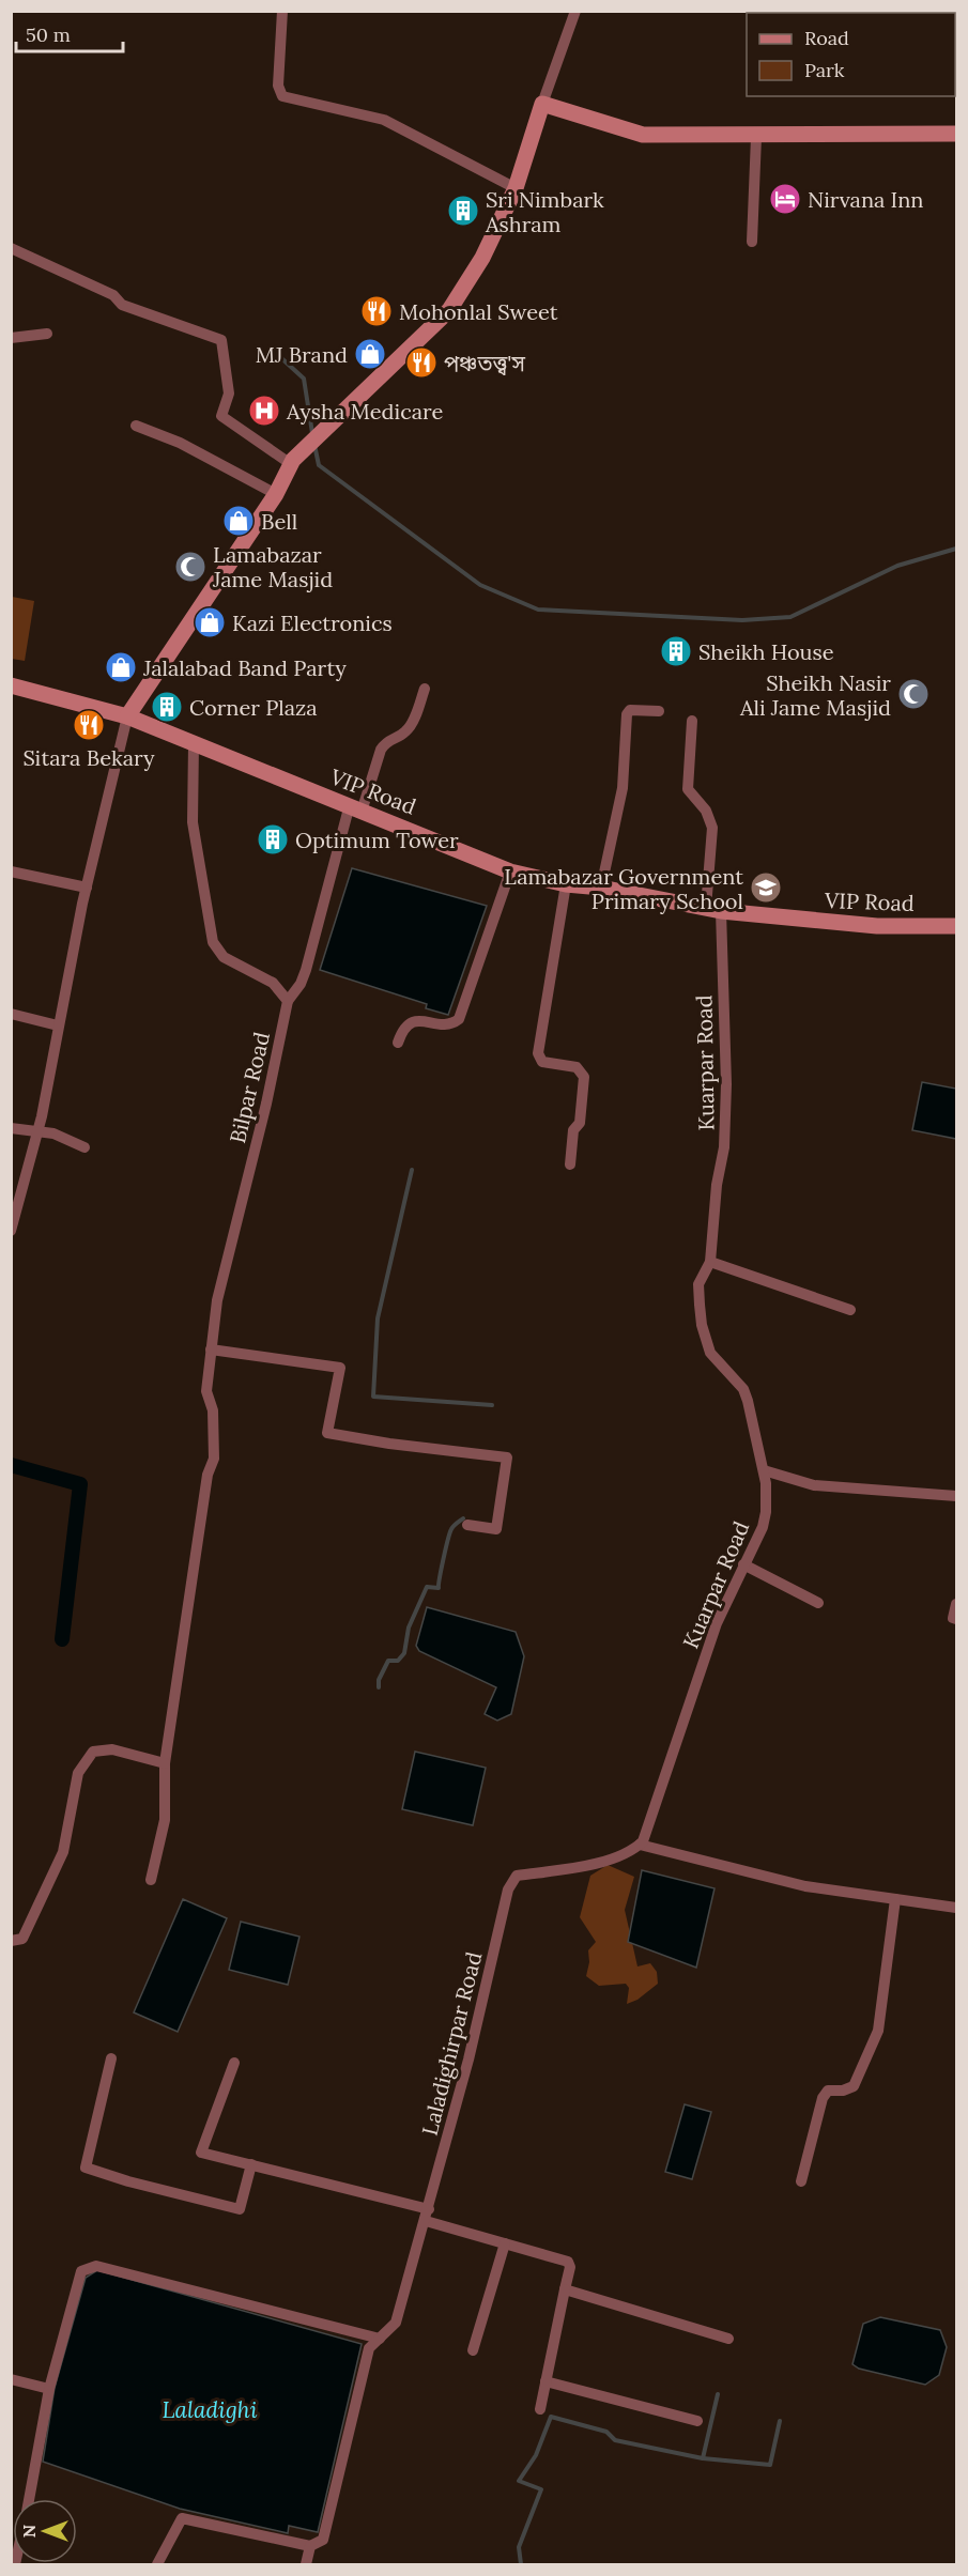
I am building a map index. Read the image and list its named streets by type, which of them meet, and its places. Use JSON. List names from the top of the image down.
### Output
{
  "streets": {
    "street": [
      "VIP Road",
      "Kuarpar Road",
      "Bilpar Road",
      "Laladighirpar Road"
    ]
  },
  "crossings": [
    ["VIP Road", "Kuarpar Road"],
    ["VIP Road", "Bilpar Road"],
    ["Kuarpar Road", "Laladighirpar Road"]
  ],
  "water": ["Laladighi"],
  "places": {
    "hotel": ["Nirvana Inn"],
    "building": [
      "Sri Nimbark Ashram",
      "Sheikh House",
      "Corner Plaza",
      "Optimum Tower"
    ],
    "restaurant": ["Mohonlal Sweet", "পঞ্চতত্ত্ব'স", "Sitara Bekary"],
    "shop": [
      "MJ Brand",
      "Bell",
      "Kazi Electronics",
      "Jalalabad Band Party"
    ],
    "hospital": ["Aysha Medicare"],
    "mosque": ["Lamabazar Jame Masjid", "Sheikh Nasir Ali Jame Masjid"],
    "school or university": ["Lamabazar Government Primary School"]
  },
  "legend": ["Road", "Park"],
  "scale_bar": "50 m",
  "north": "left"
}
